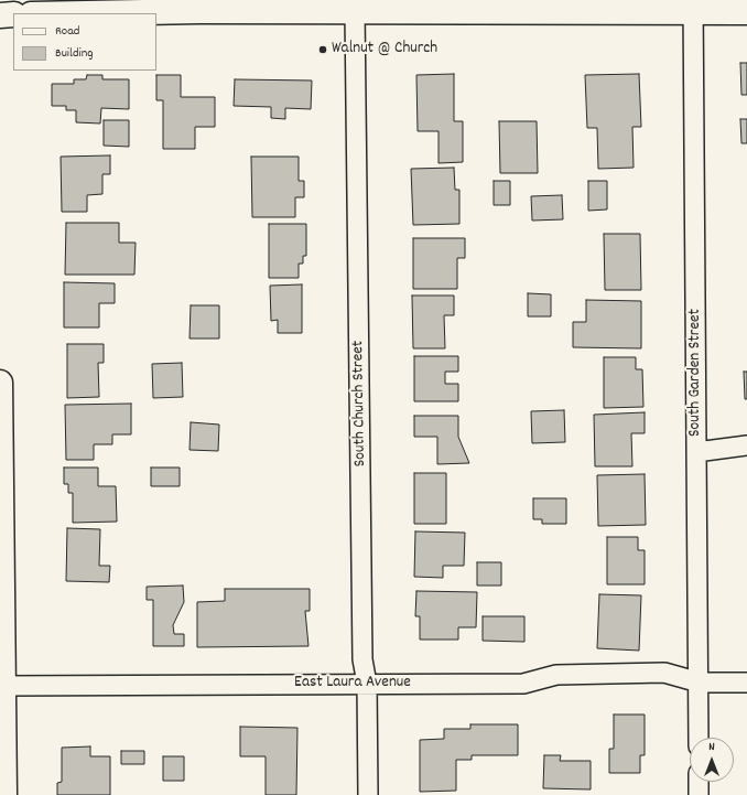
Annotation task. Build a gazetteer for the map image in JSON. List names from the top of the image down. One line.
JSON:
{"streets":{"street":["South Garden Street","South Church Street","East Laura Avenue"]},"crossings":[["South Garden Street","East Laura Avenue"],["South Church Street","East Laura Avenue"]],"places":["Walnut @ Church"],"legend":["Road","Building"],"north":"top"}
